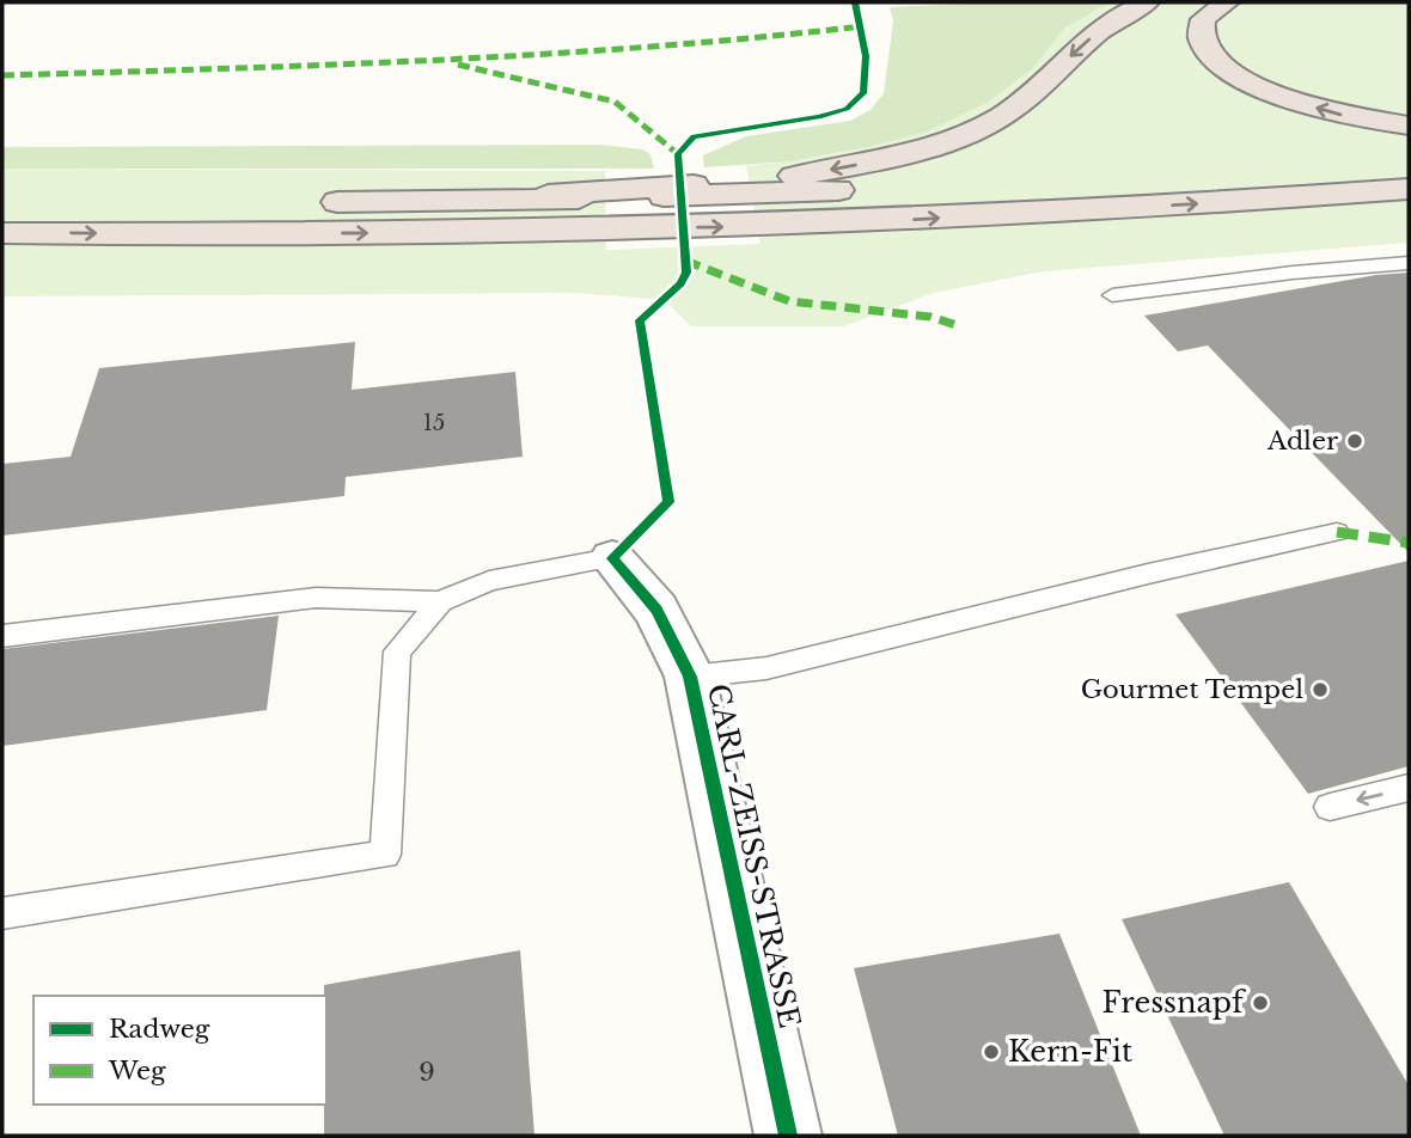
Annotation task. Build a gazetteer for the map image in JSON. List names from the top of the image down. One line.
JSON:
{"streets":{"street":["CARL-ZEISS-STRASSE"]},"places":["Adler","Gourmet Tempel","Fressnapf","Kern-Fit"],"house_numbers":["15","9"],"legend":["Radweg","Weg"]}
